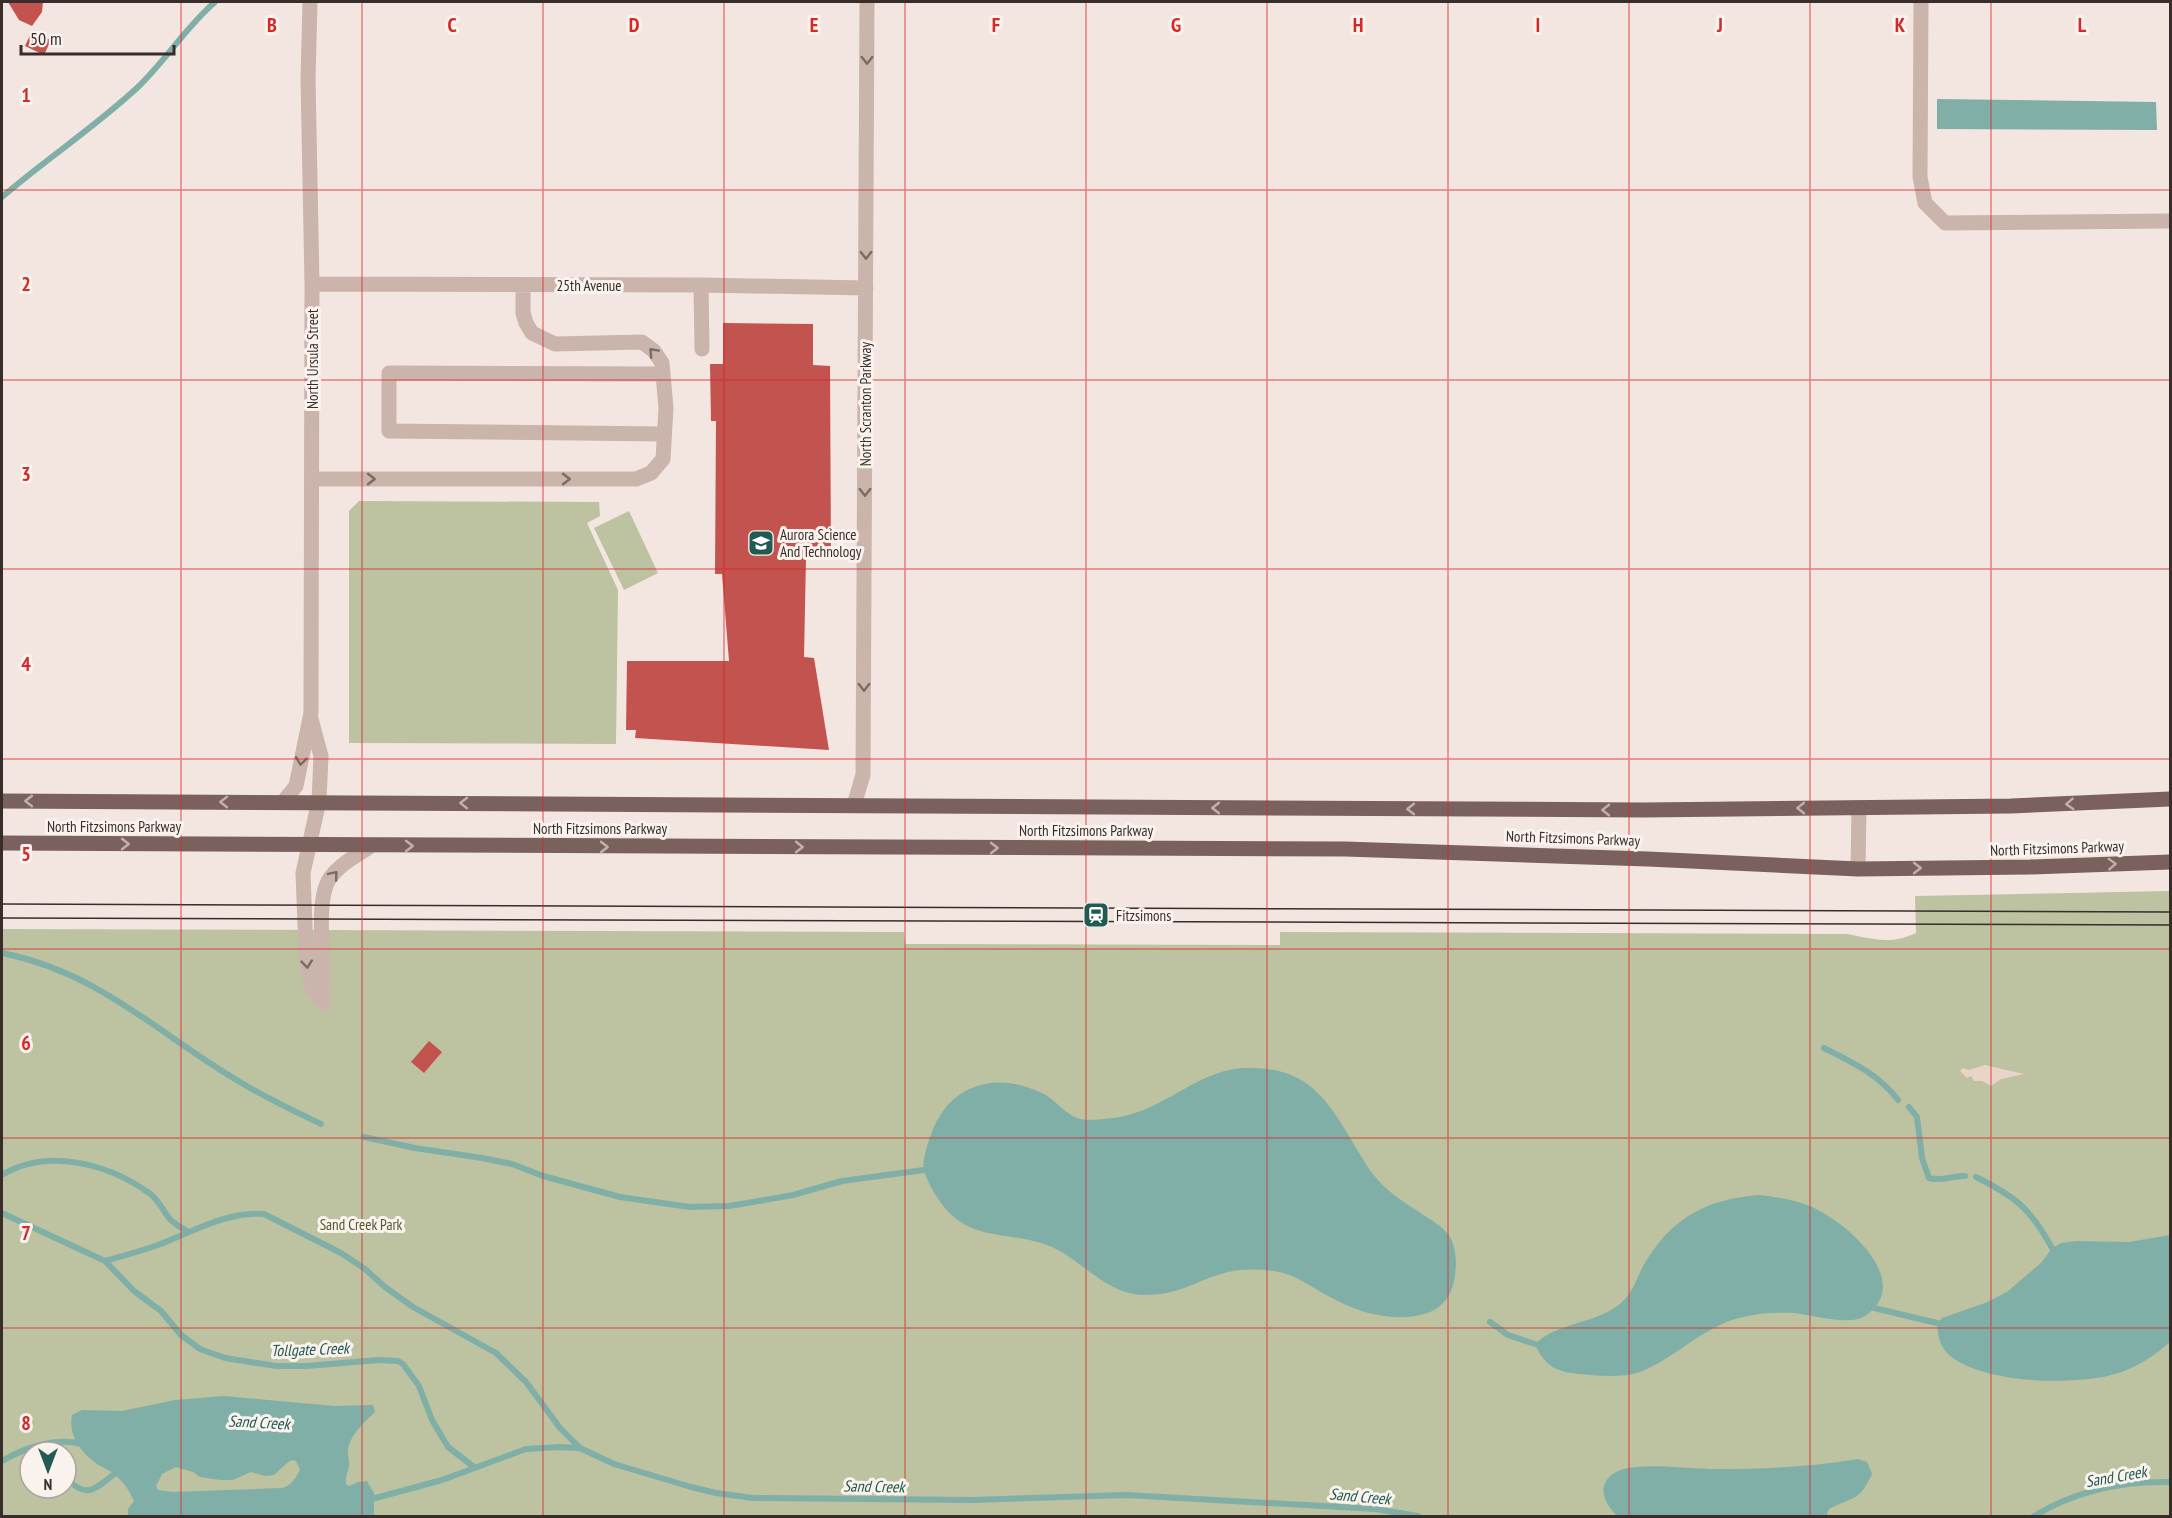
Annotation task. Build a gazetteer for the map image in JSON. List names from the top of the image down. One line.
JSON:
{"streets":{"main road":["North Fitzsimons Parkway"],"street":["25th Avenue","North Ursula Street","North Scranton Parkway"]},"crossings":[["25th Avenue","North Ursula Street"],["25th Avenue","North Scranton Parkway"],["North Ursula Street","North Fitzsimons Parkway"],["North Scranton Parkway","North Fitzsimons Parkway"]],"one_way":["North Scranton Parkway"],"water":["Tollgate Creek","Sand Creek"],"parks":["Sand Creek Park"],"places":{"school or university":["Aurora Science And Technology"],"station":["Fitzsimons"]},"scale_bar":"50 m","north":"bottom","grid":{"columns":["B","C","D","E","F","G","H","I","J","K","L"],"rows":["1","2","3","4","5","6","7","8"]}}
